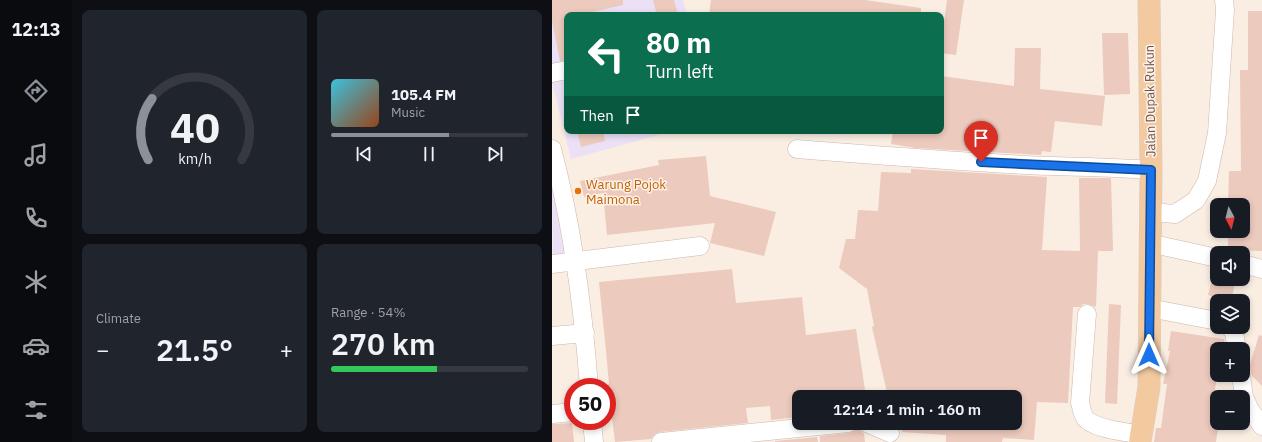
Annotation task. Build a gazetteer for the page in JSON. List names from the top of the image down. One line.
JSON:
{"streets":{"main road":["Jalan Dupak Rukun"]},"places":["Warung Pojok Maimona"],"north":"bottom","page":{"tabs":"12:13","turn":["80 m","Turn left"],"song":["105.4 FM","Music"],"then":"Then","map_buttons":["+","−"],"tile":["Climate",["Range · 54%","270 km"]],"heat":["−","21.5°","+"],"limit":"50","trip":"12:14 · 1 min · 160 m","gauge":["40","km/h"]}}
